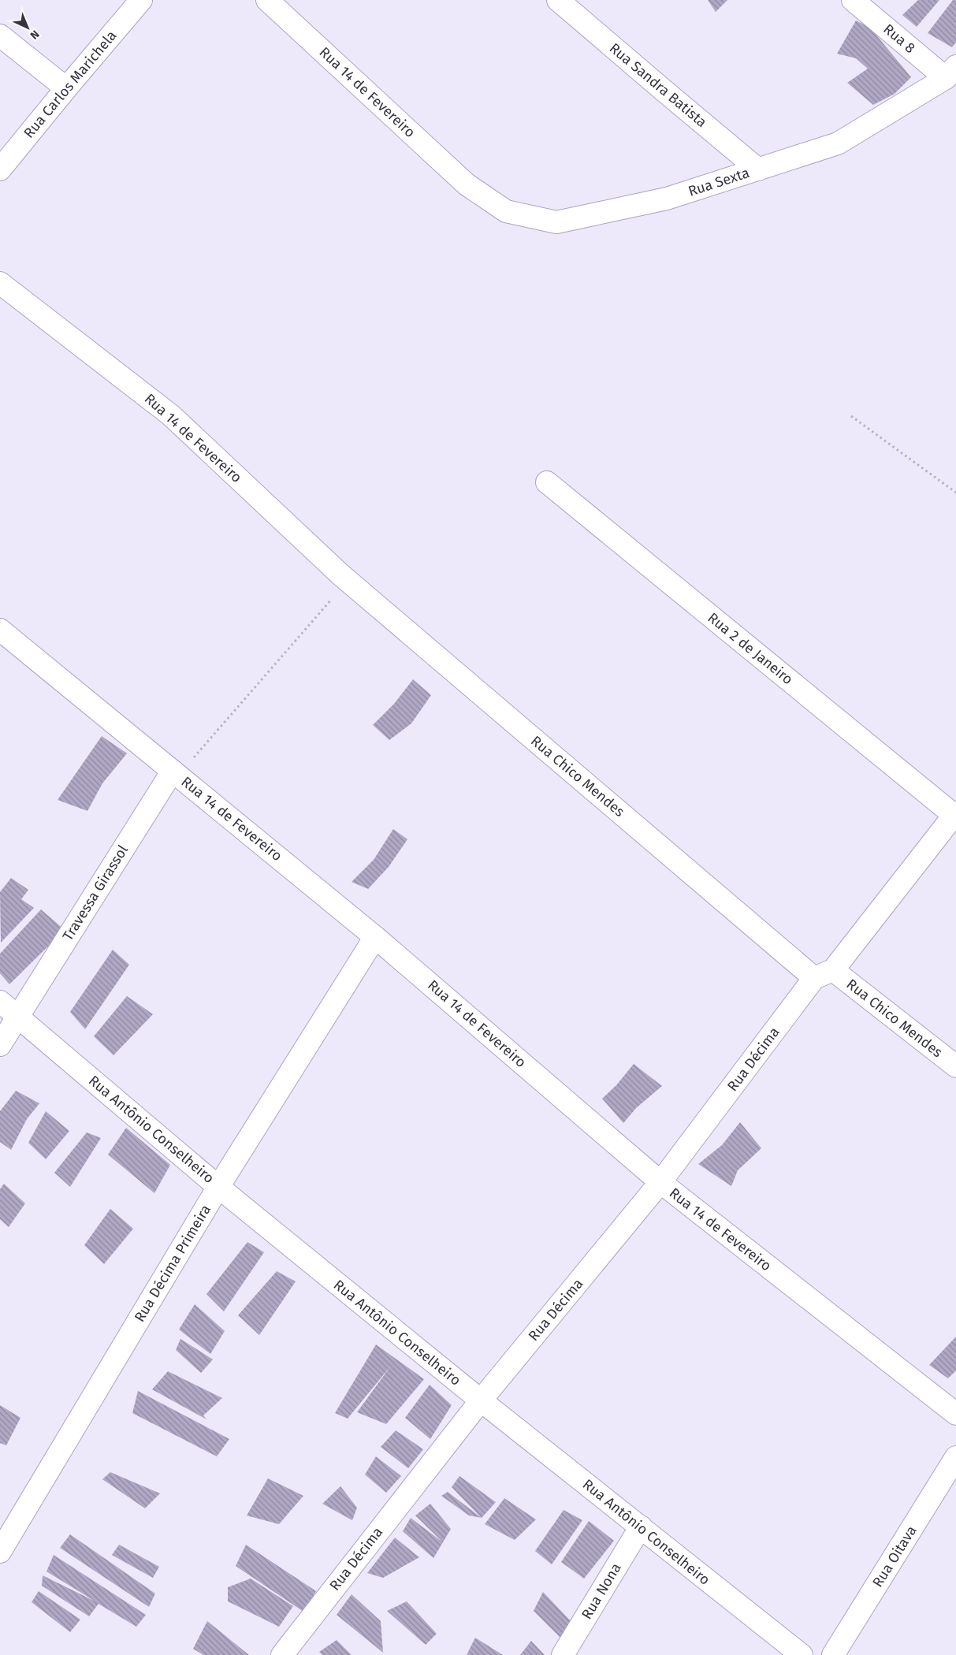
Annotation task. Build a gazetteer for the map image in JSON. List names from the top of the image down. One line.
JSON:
{"streets":{"street":["Rua 8","Rua Carlos Marichela","Rua Sandra Batista","Rua 14 de Fevereiro","Rua Sexta","Rua 2 de Janeiro","Rua Chico Mendes","Travessa Girassol","Rua Décima","Rua Antônio Conselheiro","Rua Décima Primeira","Rua Oitava","Rua Nona"]},"crossings":[["Rua 8","Rua Sexta"],["Rua Sandra Batista","Rua Sexta"],["Rua 14 de Fevereiro","Rua Sexta"],["Rua 14 de Fevereiro","Rua Chico Mendes"],["Rua 14 de Fevereiro","Travessa Girassol"],["Rua 14 de Fevereiro","Rua Décima"],["Rua 14 de Fevereiro","Rua Décima Primeira"],["Rua 2 de Janeiro","Rua Chico Mendes"],["Rua 2 de Janeiro","Rua Décima"],["Rua Chico Mendes","Rua Décima"],["Travessa Girassol","Rua Antônio Conselheiro"],["Rua Décima","Rua Antônio Conselheiro"],["Rua Antônio Conselheiro","Rua Décima Primeira"],["Rua Antônio Conselheiro","Rua Nona"]],"north":"bottom right"}
